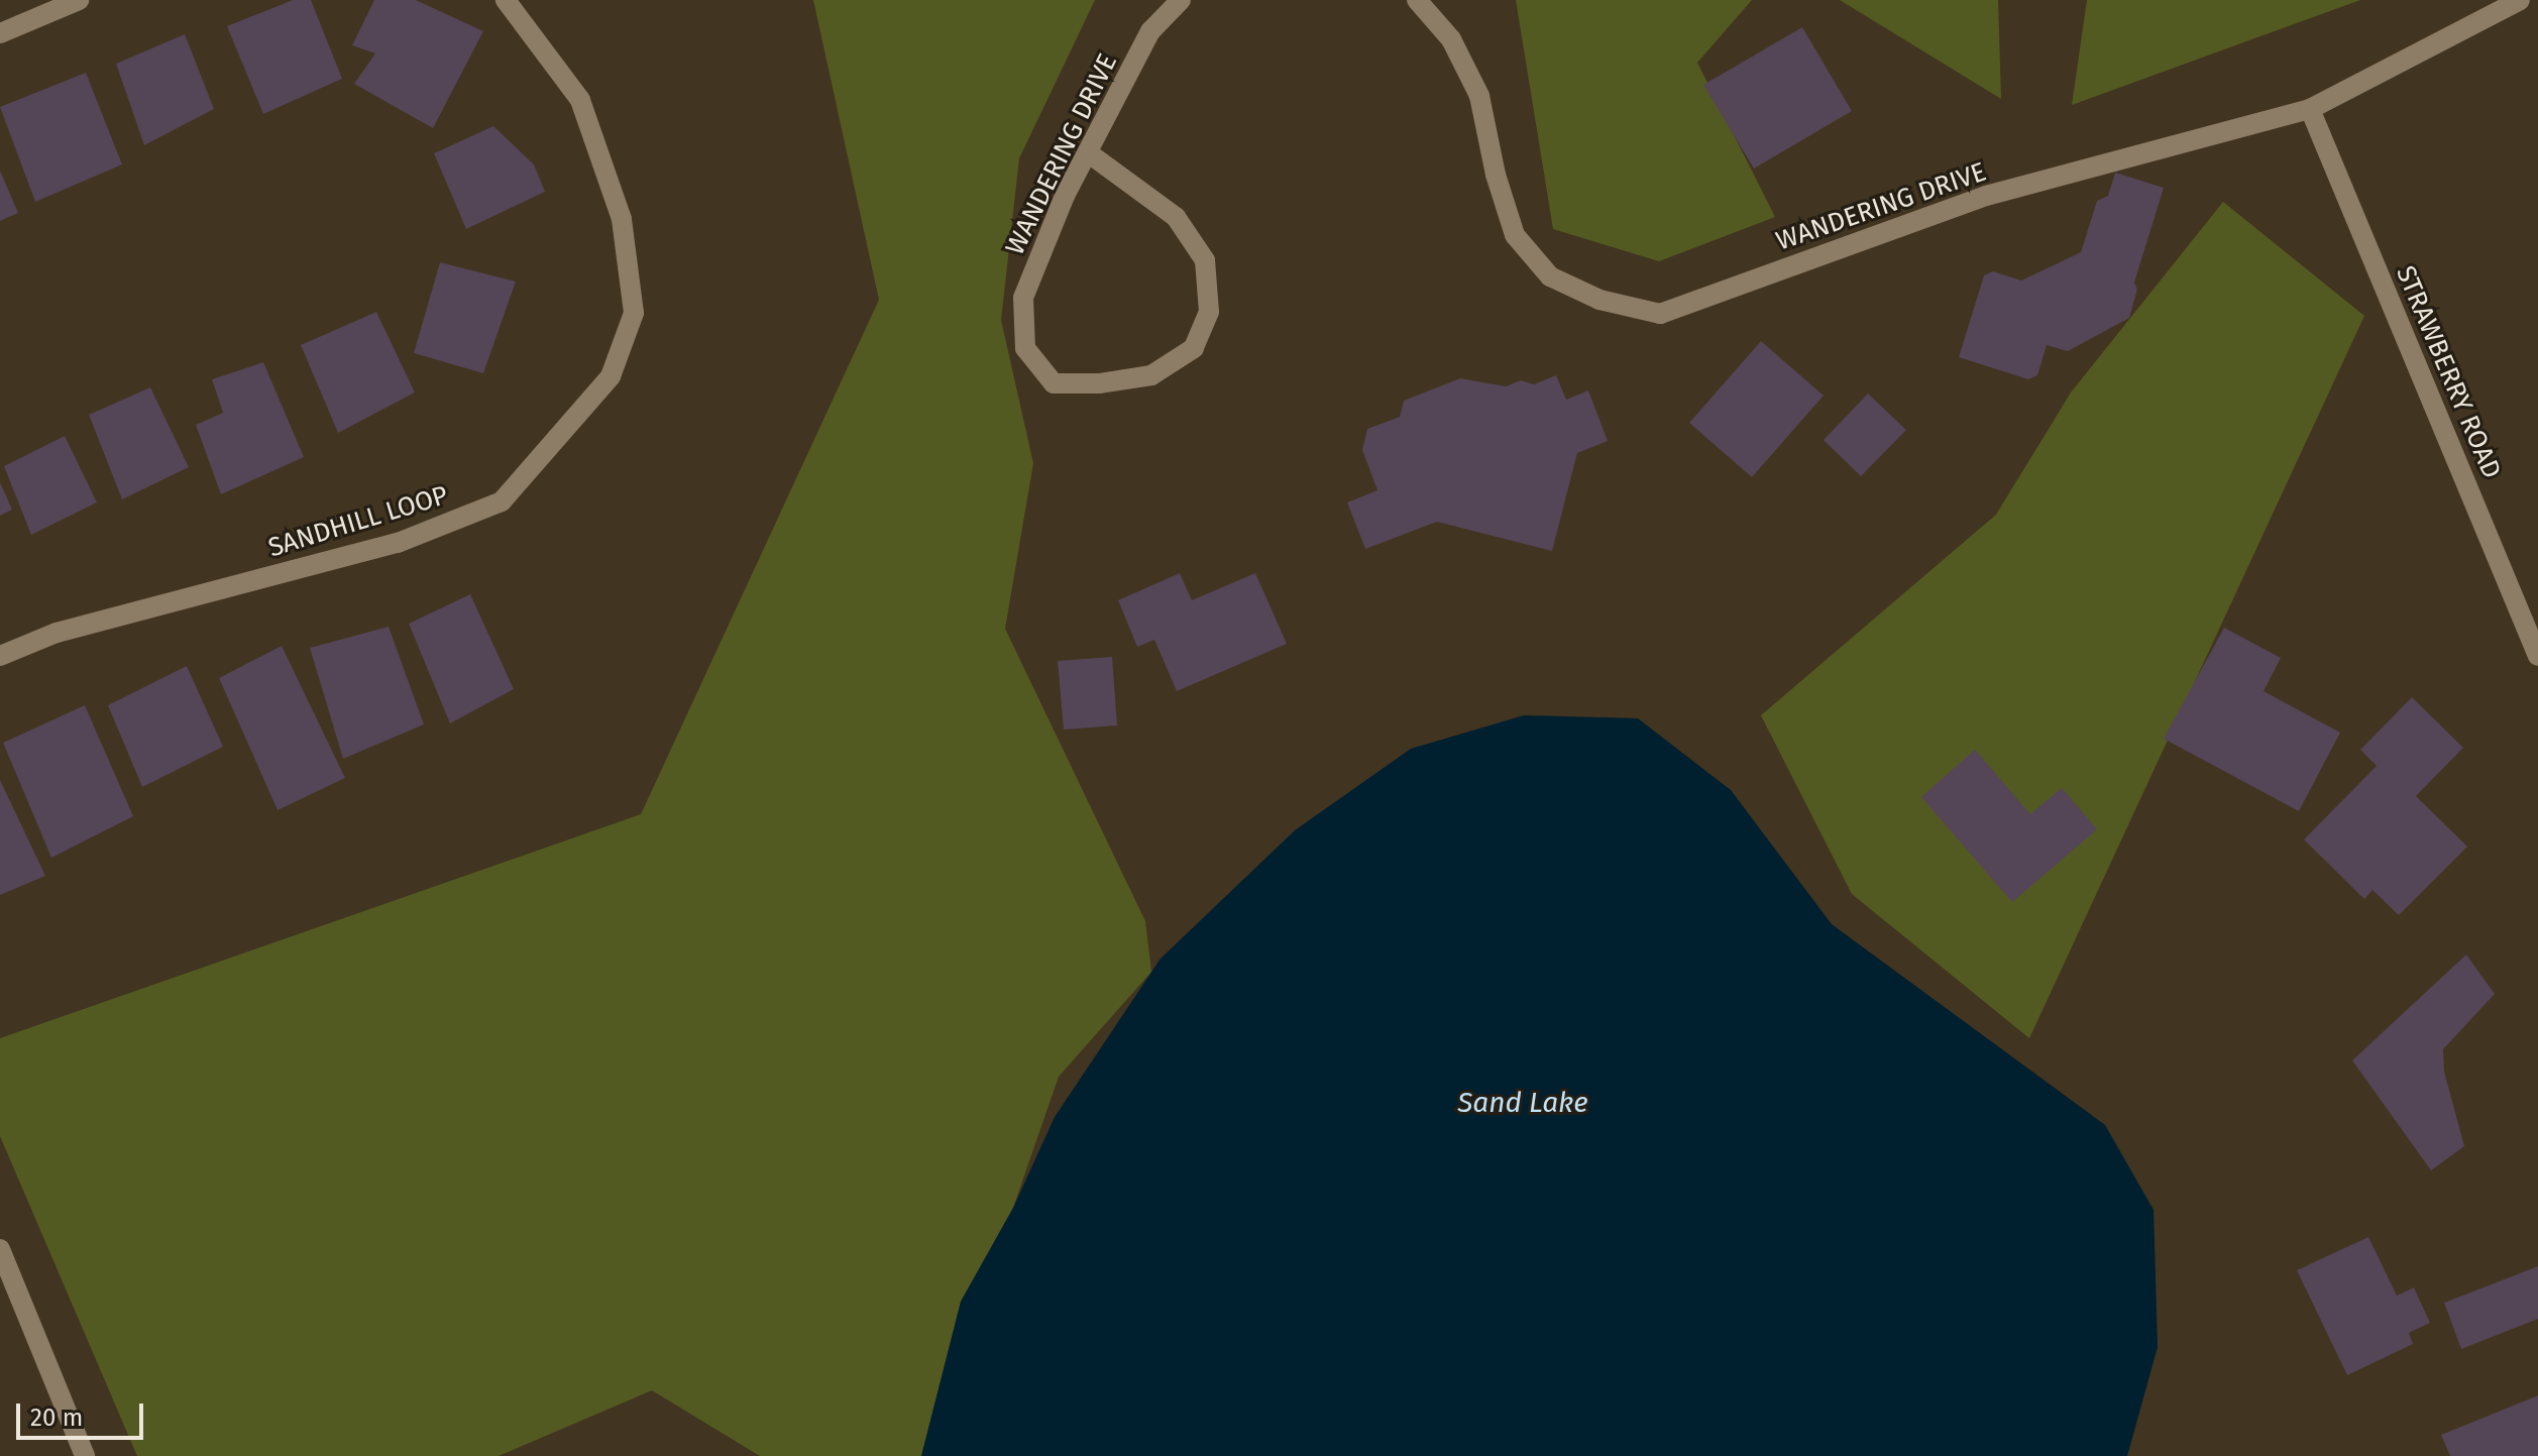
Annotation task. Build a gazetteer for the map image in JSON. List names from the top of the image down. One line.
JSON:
{"streets":{"street":["WANDERING DRIVE","STRAWBERRY ROAD","SANDHILL LOOP"]},"crossings":[["WANDERING DRIVE","STRAWBERRY ROAD"]],"water":["Sand Lake"],"scale_bar":"20 m"}
